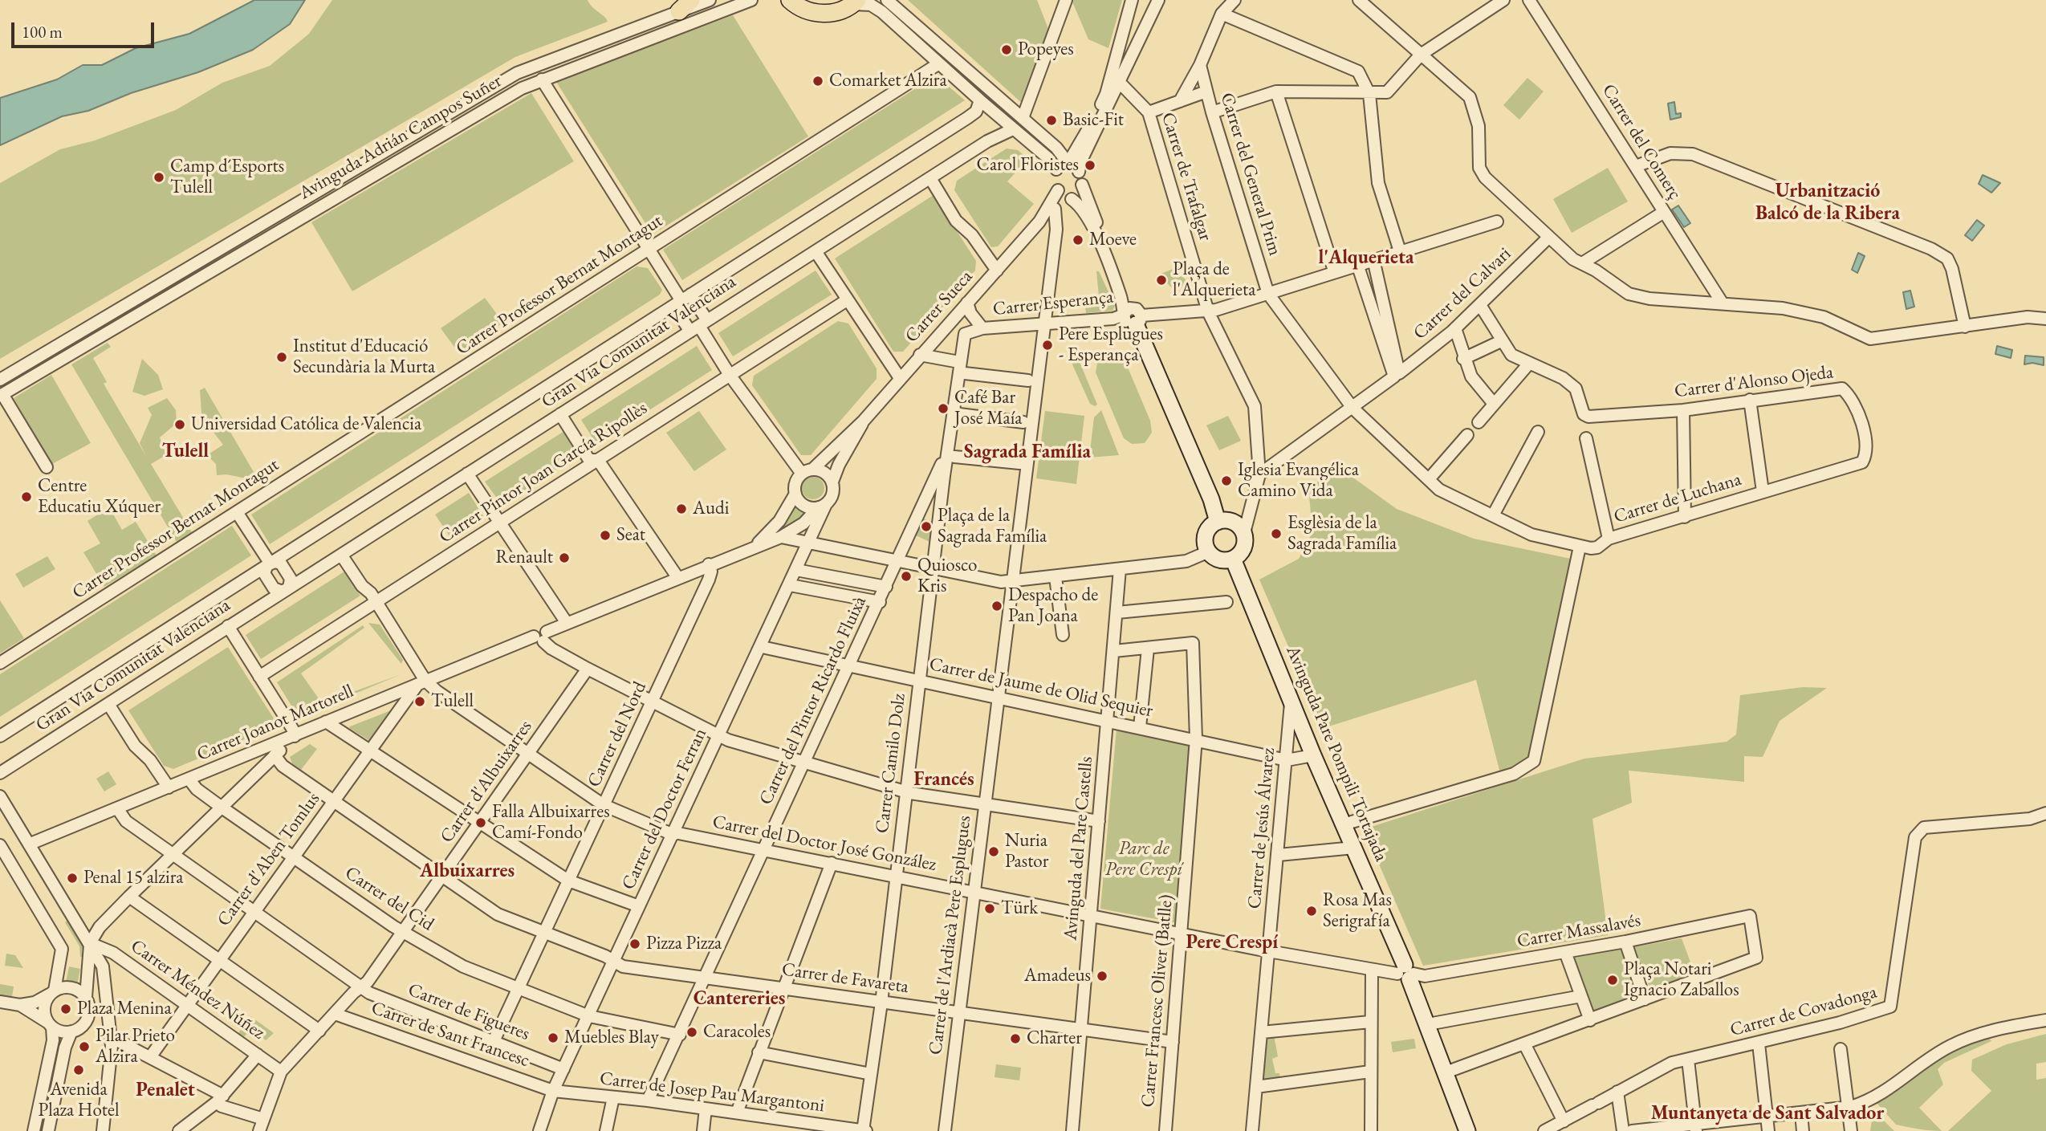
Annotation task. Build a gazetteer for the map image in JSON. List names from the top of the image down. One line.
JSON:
{"streets":{"street":["Avinguda Adrián Campos Suñer","Carrer del Comerç","Carrer del General Prim","Carrer de Trafalgar","Carrer Professor Bernat Montagut","Carrer del Calvari","Carrer Esperança","Carrer Sueca","Gran Via Comunitat Valenciana","Carrer d'Alonso Ojeda","Carrer Pintor Joan García Ripollès","Carrer de Luchana","Carrer de Jaume de Olid Sequier","Carrer del Pintor Ricardo Fluixà","Carrer Joanot Martorell","Carrer del Nord","Avinguda Pare Pompili Tortajada","Carrer Camilo Dolz","Carrer d'Albuixarres","Carrer del Doctor Ferran","Carrer de Jesús Álvarez","Carrer del Doctor José González","Avinguda del Pare Castells","Carrer d'Aben Tomlus","Carrer del Cid","Carrer Massalavés","Carrer de l'Ardiacà Pere Esplugues","Carrer de Favareta","Carrer Méndez Núñez","Carrer Francesc Oliver (Batlle)","Carrer de Covadonga","Carrer de Figueres","Carrer de Sant Francesc","Carrer de Josep Pau Margantoni"]},"crossings":[["Carrer del General Prim","Carrer Esperança"],["Carrer del General Prim","Carrer de Luchana"],["Carrer de Trafalgar","Carrer del Calvari"],["Carrer de Trafalgar","Carrer Esperança"],["Carrer de Trafalgar","Avinguda Pare Pompili Tortajada"],["Carrer del Calvari","Carrer de Luchana"],["Carrer Esperança","Carrer Sueca"],["Carrer Esperança","Carrer de Luchana"],["Carrer Esperança","Carrer de l'Ardiacà Pere Esplugues"],["Carrer Sueca","Carrer Joanot Martorell"],["Carrer Sueca","Carrer del Doctor Ferran"],["Carrer Sueca","Carrer de l'Ardiacà Pere Esplugues"],["Gran Via Comunitat Valenciana","Carrer del Doctor José González"],["Carrer d'Alonso Ojeda","Carrer de Luchana"],["Carrer Pintor Joan García Ripollès","Carrer del Doctor José González"],["Carrer de Jaume de Olid Sequier","Carrer del Pintor Ricardo Fluixà"],["Carrer de Jaume de Olid Sequier","Avinguda Pare Pompili Tortajada"],["Carrer de Jaume de Olid Sequier","Carrer Camilo Dolz"],["Carrer de Jaume de Olid Sequier","Carrer del Doctor Ferran"],["Carrer de Jaume de Olid Sequier","Carrer de Jesús Álvarez"],["Carrer de Jaume de Olid Sequier","Avinguda del Pare Castells"],["Carrer de Jaume de Olid Sequier","Carrer de l'Ardiacà Pere Esplugues"],["Carrer de Jaume de Olid Sequier","Carrer Francesc Oliver (Batlle)"],["Carrer del Pintor Ricardo Fluixà","Carrer del Doctor José González"],["Carrer del Pintor Ricardo Fluixà","Carrer del Cid"],["Carrer del Pintor Ricardo Fluixà","Carrer de Favareta"],["Carrer del Pintor Ricardo Fluixà","Carrer de Josep Pau Margantoni"],["Carrer Joanot Martorell","Carrer del Nord"],["Carrer Joanot Martorell","Carrer del Doctor Ferran"],["Carrer Joanot Martorell","Carrer del Doctor José González"],["Carrer Joanot Martorell","Carrer d'Aben Tomlus"],["Carrer Joanot Martorell","Carrer del Cid"],["Carrer Joanot Martorell","Carrer de Figueres"],["Carrer del Nord","Carrer del Doctor José González"],["Carrer del Nord","Carrer del Cid"],["Carrer del Nord","Carrer de Favareta"],["Carrer del Nord","Carrer de Figueres"],["Avinguda Pare Pompili Tortajada","Carrer de Jesús Álvarez"],["Avinguda Pare Pompili Tortajada","Carrer del Doctor José González"],["Avinguda Pare Pompili Tortajada","Carrer Massalavés"],["Carrer Camilo Dolz","Carrer del Doctor José González"],["Carrer Camilo Dolz","Carrer de Favareta"],["Carrer Camilo Dolz","Carrer de Josep Pau Margantoni"],["Carrer d'Albuixarres","Carrer del Doctor José González"],["Carrer d'Albuixarres","Carrer del Cid"],["Carrer d'Albuixarres","Carrer de Favareta"],["Carrer d'Albuixarres","Carrer Méndez Núñez"],["Carrer d'Albuixarres","Carrer de Figueres"],["Carrer d'Albuixarres","Carrer de Sant Francesc"],["Carrer del Doctor Ferran","Carrer del Doctor José González"],["Carrer del Doctor Ferran","Carrer del Cid"],["Carrer del Doctor Ferran","Carrer de Favareta"],["Carrer del Doctor Ferran","Carrer de Figueres"],["Carrer del Doctor Ferran","Carrer de Sant Francesc"],["Carrer del Doctor Ferran","Carrer de Josep Pau Margantoni"],["Carrer de Jesús Álvarez","Carrer del Doctor José González"],["Carrer del Doctor José González","Avinguda del Pare Castells"],["Carrer del Doctor José González","Carrer d'Aben Tomlus"],["Carrer del Doctor José González","Carrer Massalavés"],["Carrer del Doctor José González","Carrer de l'Ardiacà Pere Esplugues"],["Carrer del Doctor José González","Carrer Francesc Oliver (Batlle)"],["Avinguda del Pare Castells","Carrer de Favareta"],["Carrer d'Aben Tomlus","Carrer del Cid"],["Carrer d'Aben Tomlus","Carrer de Favareta"],["Carrer d'Aben Tomlus","Carrer Méndez Núñez"],["Carrer d'Aben Tomlus","Carrer de Figueres"],["Carrer de l'Ardiacà Pere Esplugues","Carrer de Favareta"],["Carrer de Favareta","Carrer Francesc Oliver (Batlle)"],["Carrer de Sant Francesc","Carrer de Josep Pau Margantoni"]],"districts":["Urbanització Balcó de la Ribera","l'Alquerieta","Tulell","Sagrada Família","Francés","Albuixarres","Pere Crespí","Cantereries","Penalet","Muntanyeta de Sant Salvador"],"parks":["Parc de Pere Crespí"],"places":["Popeyes","Comarket Alzira","Basic-Fit","Carol Floristes","Camp d´Esports Tulell","Moeve","Plaça de l'Alquerieta","Pere Esplugues - Esperança","Institut d'Educació Secundària la Murta","Café Bar José Maía","Universidad Católica de Valencia","Iglesia Evangélica Camino Vida","Centre Educatiu Xúquer","Audi","Plaça de la Sagrada Família","Esglèsia de la Sagrada Família","Seat","Renault","Quiosco Kris","Despacho de Pan Joana","Tulell","Falla Albuixarres Camí-Fondo","Nuria Pastor","Penal 15 alzira","Türk","Rosa Mas Serigrafía","Pizza Pizza","Amadeus","Plaça Notari Ignacio Zaballos","Plaza Menina","Caracoles","Muebles Blay","Charter","Pilar Prieto Alzira","Avenida Plaza Hotel"],"scale_bar":"100 m"}
